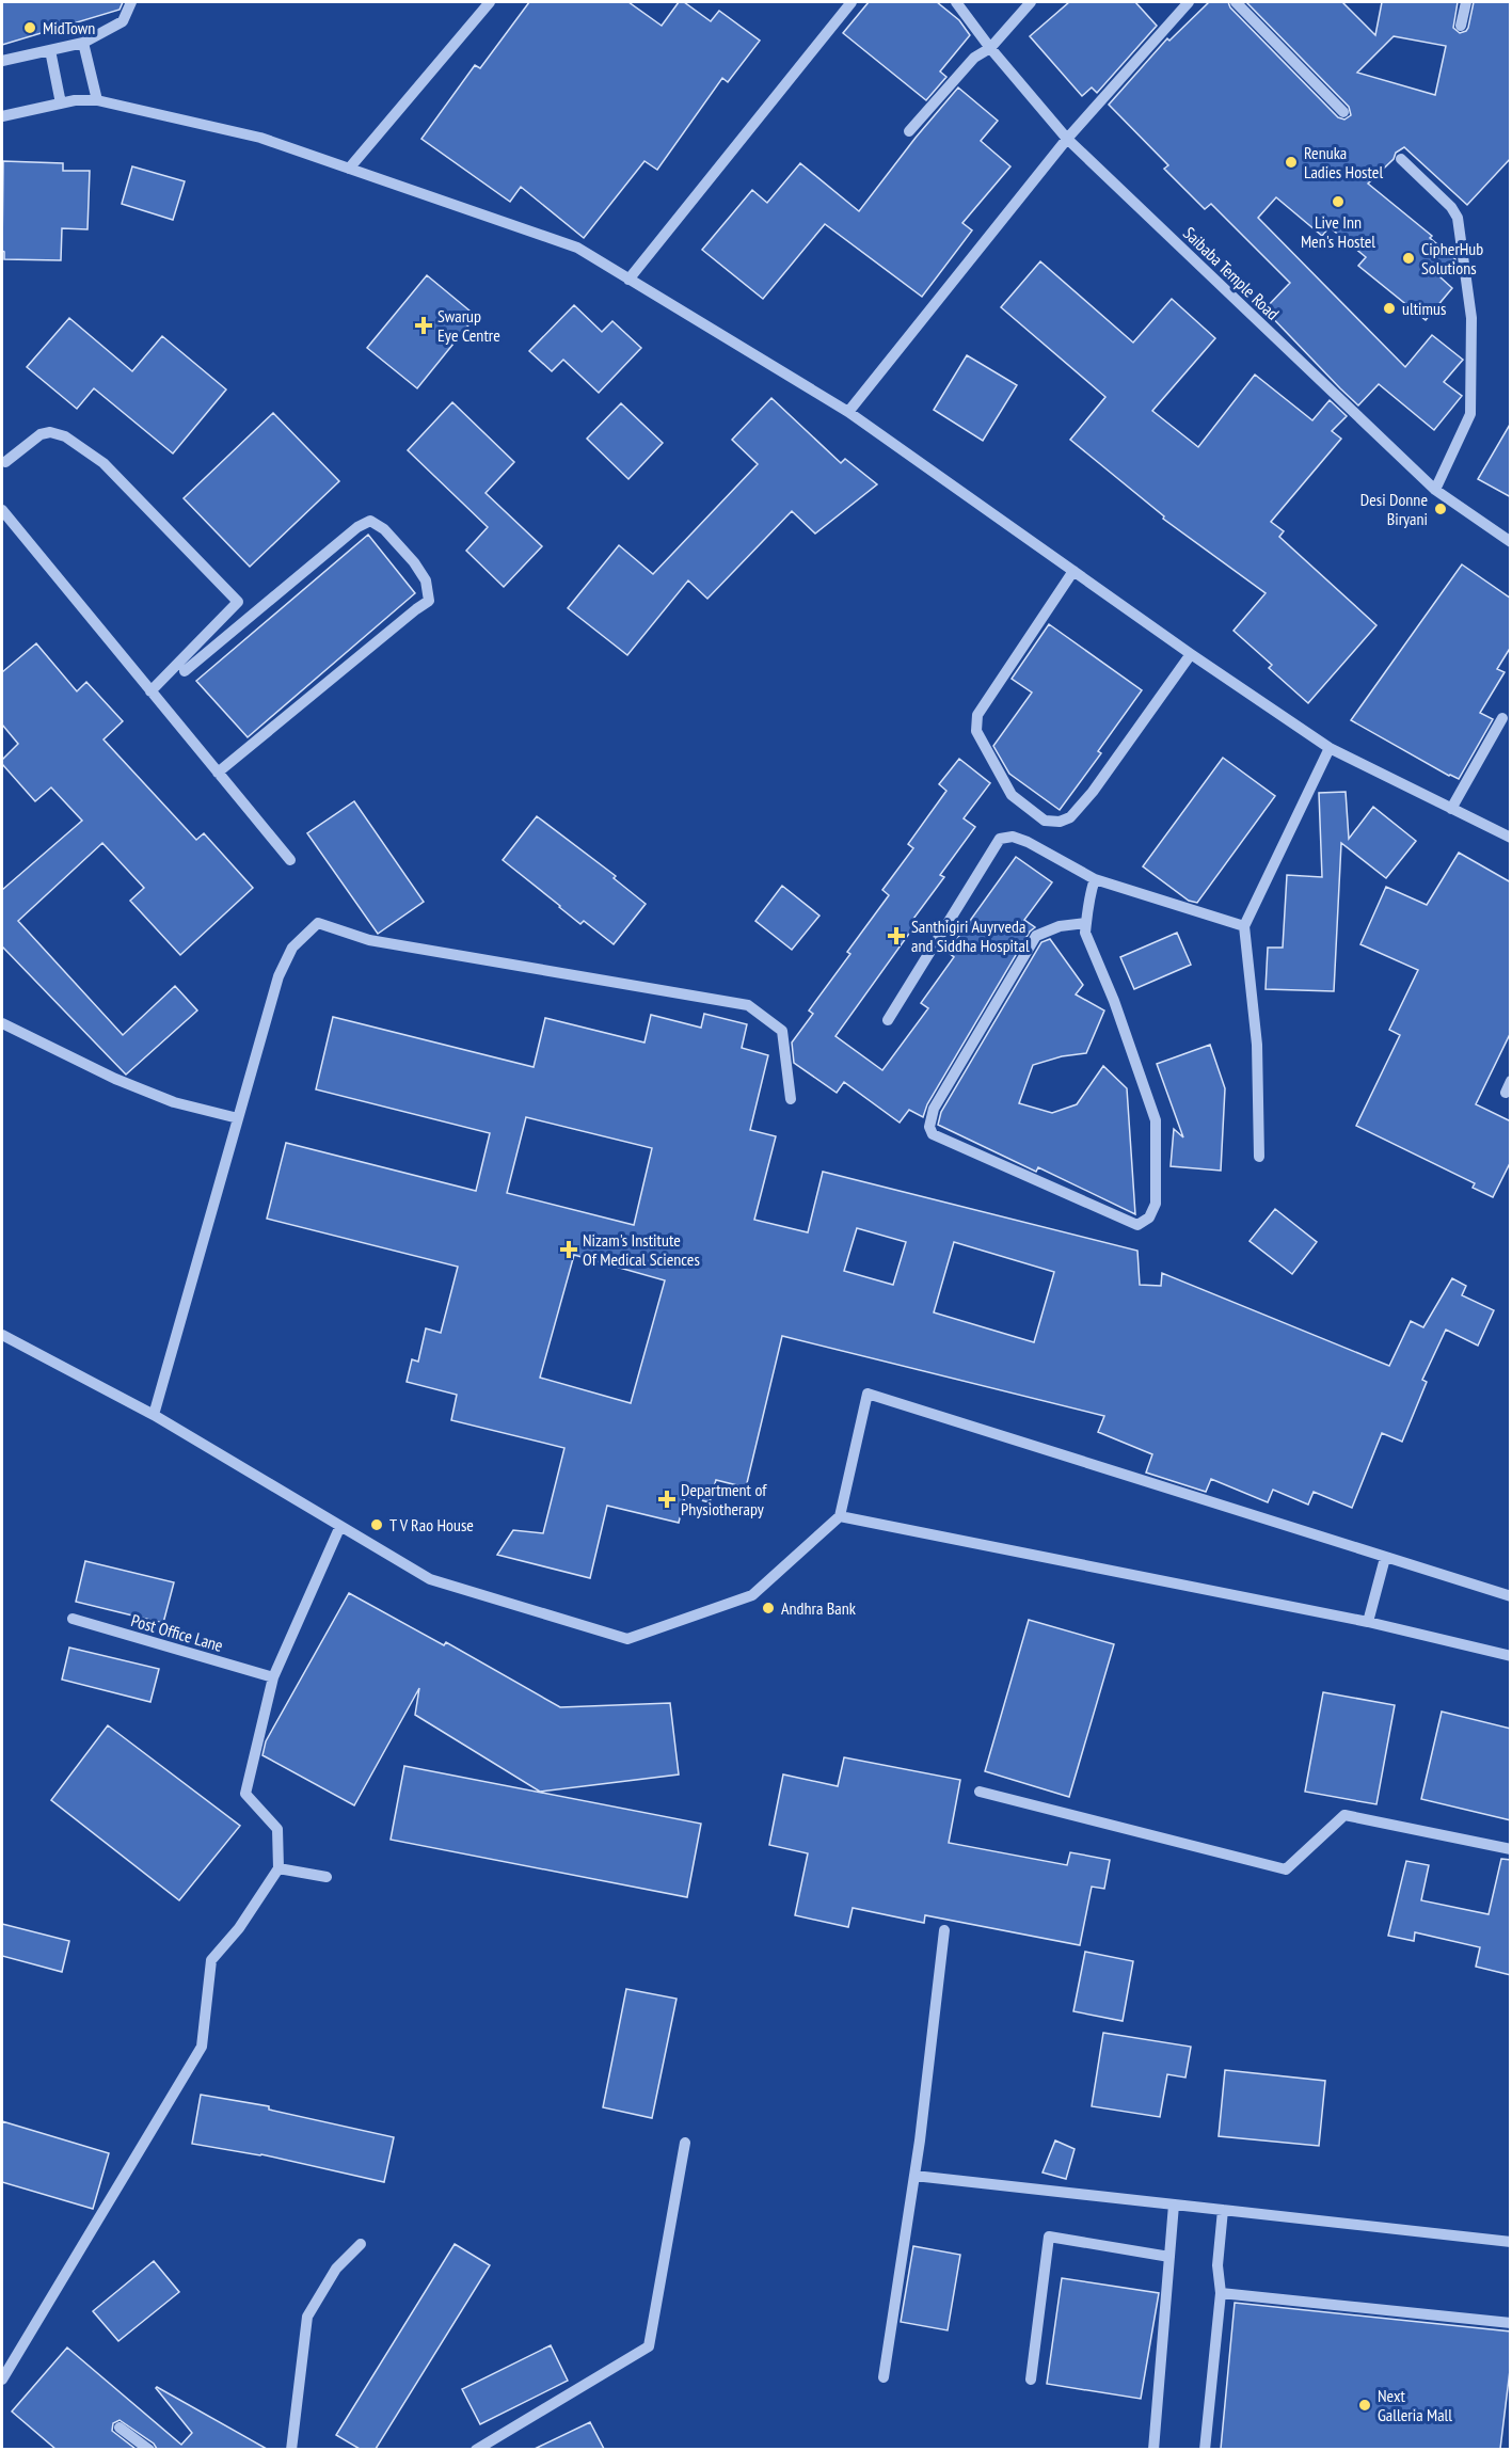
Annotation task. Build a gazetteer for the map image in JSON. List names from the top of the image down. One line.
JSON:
{"streets":{"street":["Saibaba Temple Road","Post Office Lane"]},"places":{"other":["MidTown","Renuka Ladies Hostel","Live Inn Men's Hostel","CipherHub Solutions","ultimus","Desi Donne Biryani","T V Rao House","Andhra Bank","Next Galleria Mall"],"health":["Swarup Eye Centre","Santhigiri Auyrveda and Siddha Hospital","Nizam's Institute Of Medical Sciences","Department of Physiotherapy"]}}
